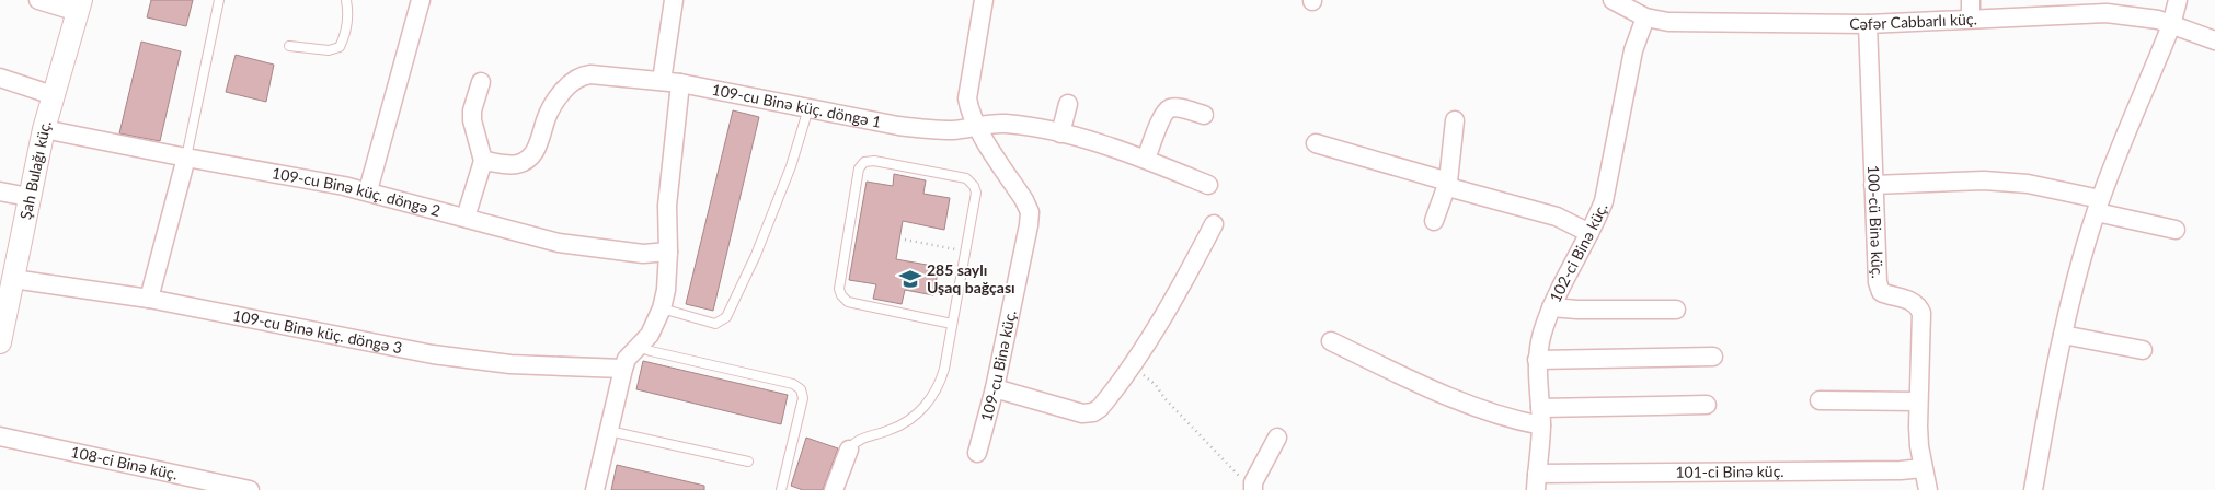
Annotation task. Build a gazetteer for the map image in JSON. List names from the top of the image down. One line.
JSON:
{"streets":{"street":["Cəfər Cabbarlı küç.","109-cu Binə küç. döngə 1","Şah Bulağı küç.","109-cu Binə küç. döngə 2","100-cü Binə küç.","102-ci Binə küç.","109-cu Binə küç. döngə 3","109-cu Binə küç.","108-ci Binə küç.","101-ci Binə küç."]},"crossings":[["Cəfər Cabbarlı küç.","100-cü Binə küç."],["Cəfər Cabbarlı küç.","102-ci Binə küç."],["109-cu Binə küç. döngə 1","109-cu Binə küç."],["Şah Bulağı küç.","109-cu Binə küç. döngə 2"],["Şah Bulağı küç.","109-cu Binə küç. döngə 3"],["100-cü Binə küç.","101-ci Binə küç."],["102-ci Binə küç.","101-ci Binə küç."]],"places":{"school or university":["285 saylı Uşaq bağçası"]}}
